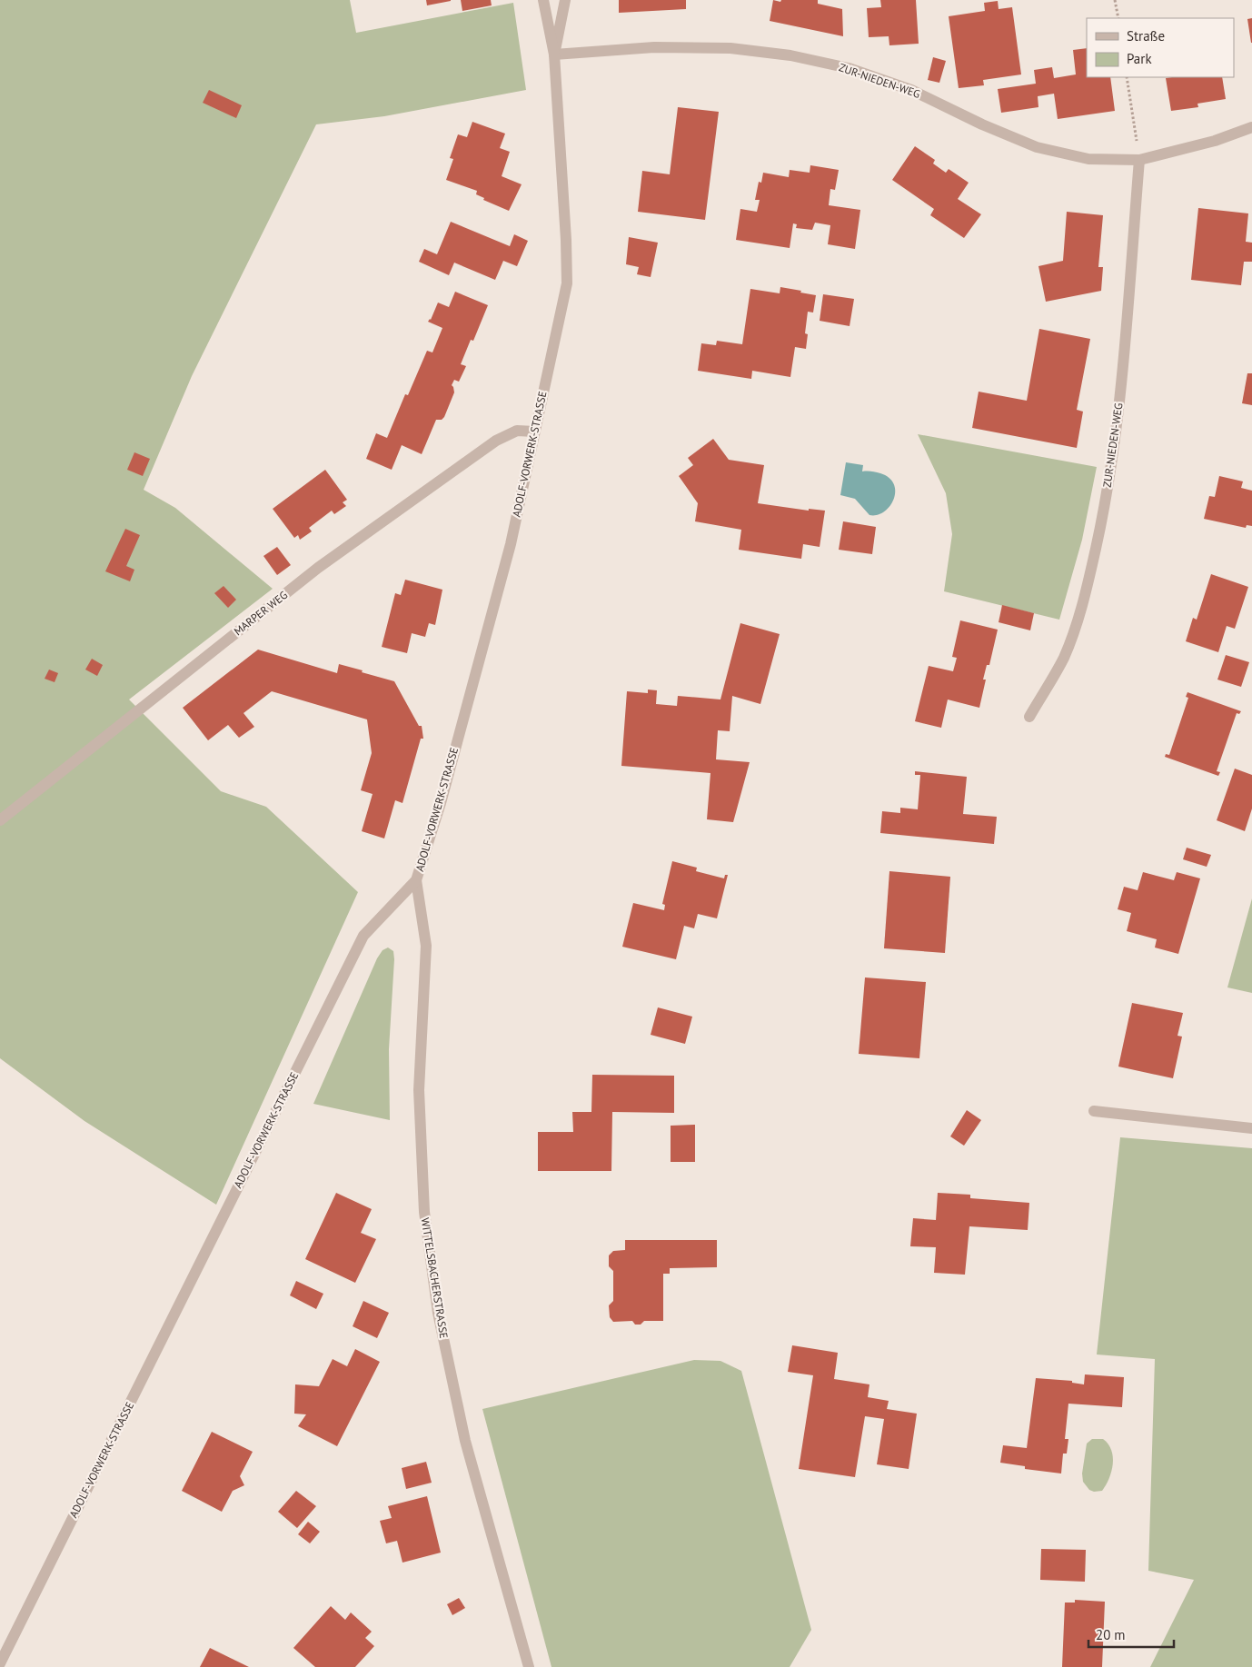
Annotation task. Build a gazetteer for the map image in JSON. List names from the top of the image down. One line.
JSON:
{"streets":{"street":["ZUR-NIEDEN-WEG","ADOLF-VORWERK-STRASSE","MARPER WEG","WITTELSBACHERSTRASSE"]},"crossings":[["ZUR-NIEDEN-WEG","ADOLF-VORWERK-STRASSE"],["ADOLF-VORWERK-STRASSE","MARPER WEG"],["ADOLF-VORWERK-STRASSE","WITTELSBACHERSTRASSE"]],"legend":["Straße","Park"],"scale_bar":"20 m"}
